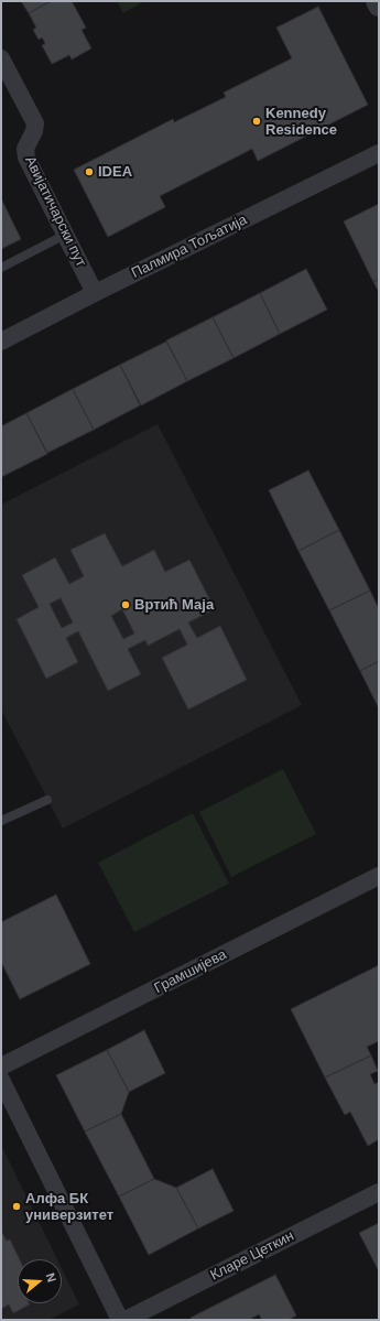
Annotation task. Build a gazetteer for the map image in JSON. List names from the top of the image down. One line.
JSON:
{"streets":{"street":["Авијатичарски пут","Палмира Тољатија","Грамшијева","Кларе Цеткин"]},"crossings":[["Авијатичарски пут","Палмира Тољатија"]],"places":["Kennedy Residence","IDEA","Вртић Маја","Алфа БК универзитет"],"north":"right"}
